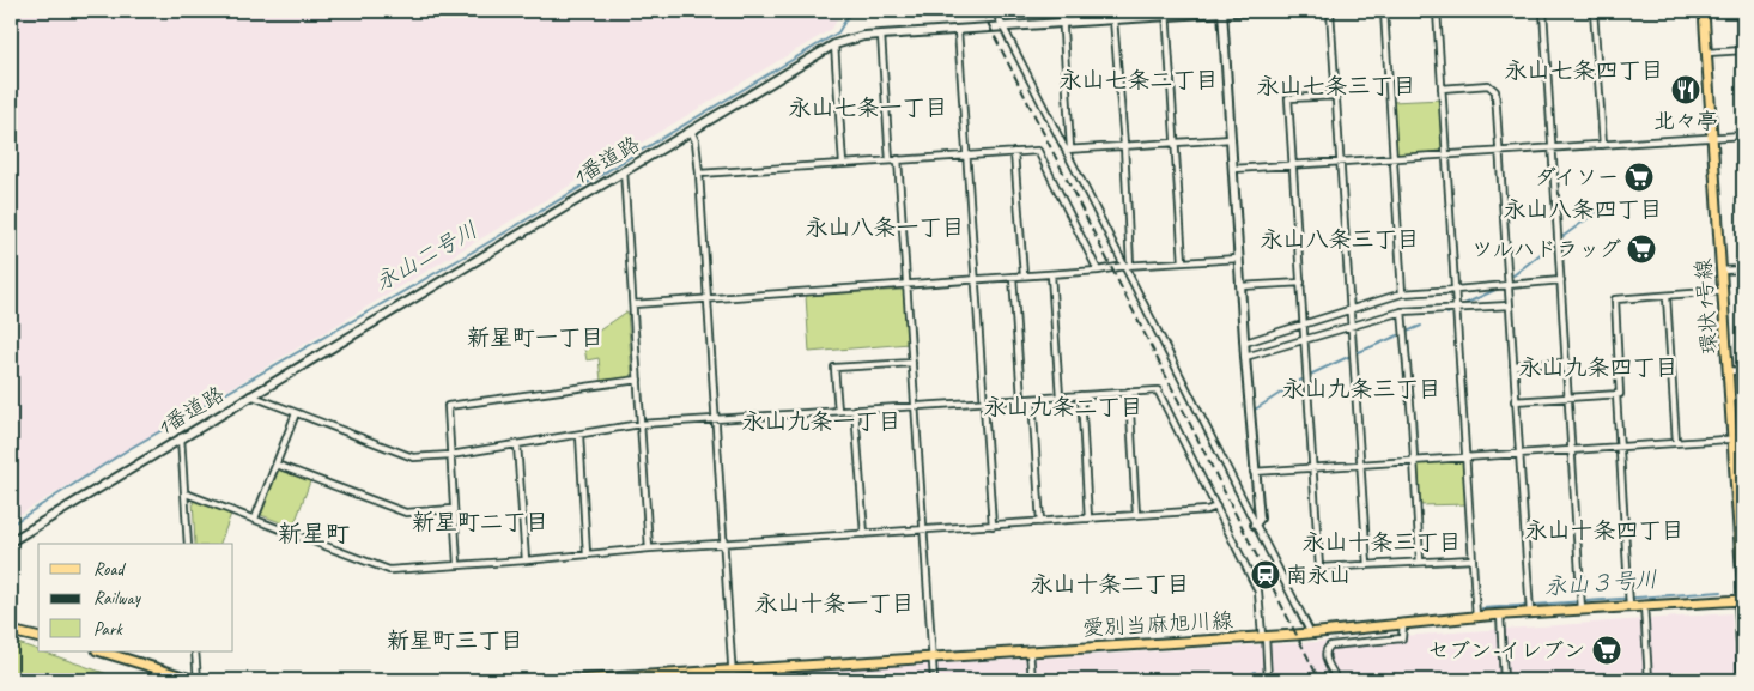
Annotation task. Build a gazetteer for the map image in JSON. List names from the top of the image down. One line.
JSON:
{"streets":{"main road":["環状1号線","愛別当麻旭川線"],"street":["1番道路"]},"crossings":[["環状1号線","愛別当麻旭川線"]],"districts":["永山七条四丁目","永山七条二丁目","永山七条三丁目","永山七条一丁目","永山八条四丁目","永山八条一丁目","永山八条三丁目","新星町一丁目","永山九条四丁目","永山九条三丁目","永山九条二丁目","永山九条一丁目","新星町二丁目","永山十条四丁目","新星町","永山十条三丁目","永山十条二丁目","永山十条一丁目","新星町三丁目"],"water":["永山二号川","永山３号川"],"places":{"restaurant":["北々亭"],"supermarket":["ダイソー","ツルハドラッグ","セブン-イレブン"],"station":["南永山"]},"legend":["Road","Railway","Park"]}
